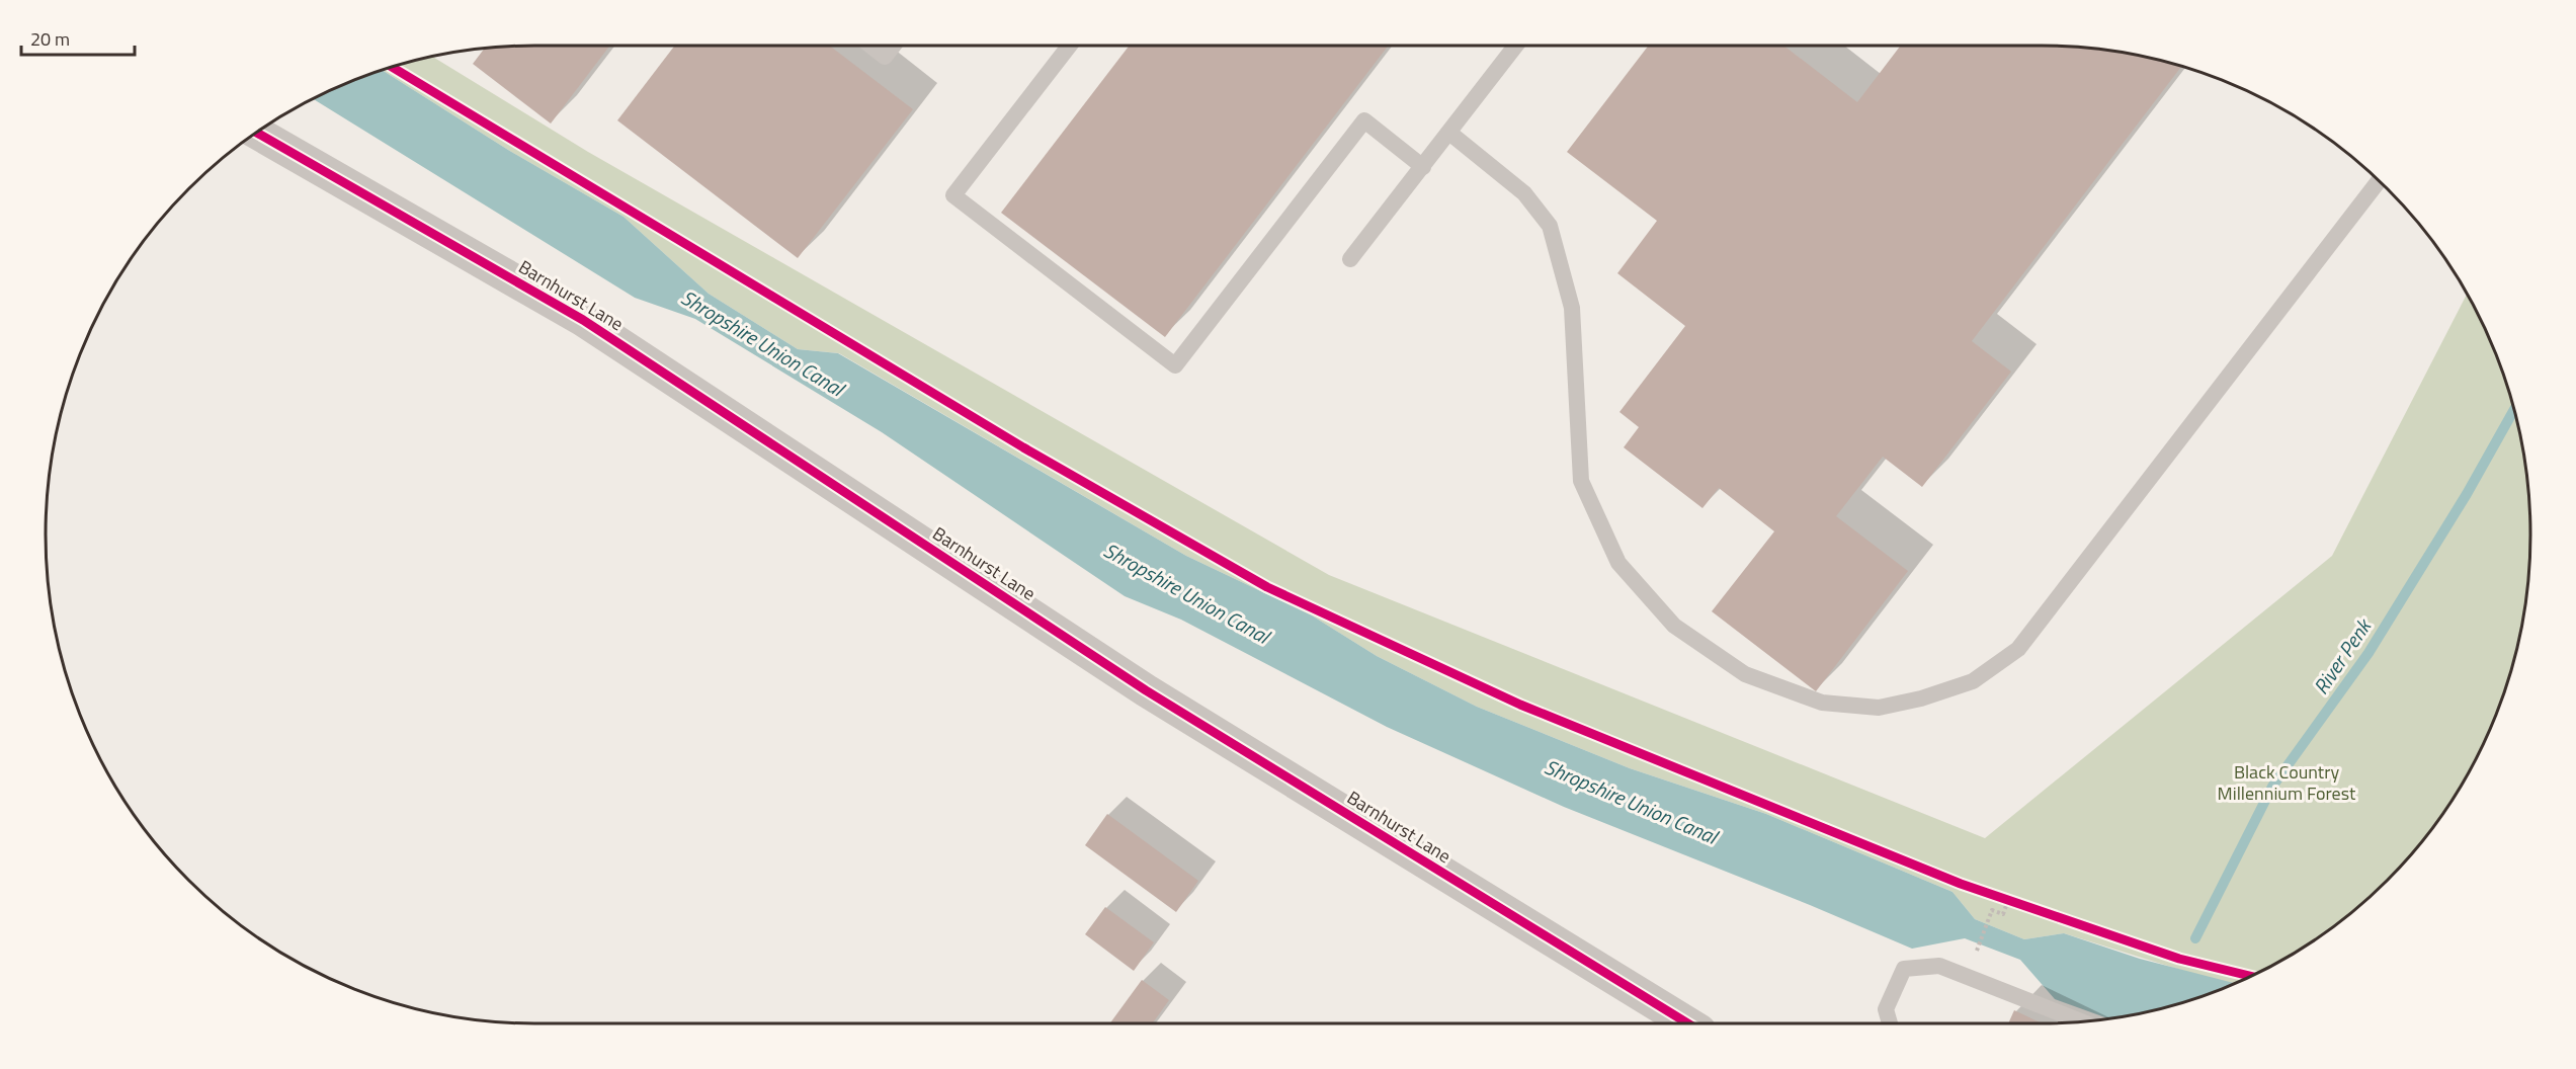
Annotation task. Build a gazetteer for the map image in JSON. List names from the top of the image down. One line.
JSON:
{"streets":{"street":["Barnhurst Lane"]},"water":["Shropshire Union Canal","River Penk"],"parks":["Black Country Millennium Forest"],"scale_bar":"20 m"}
